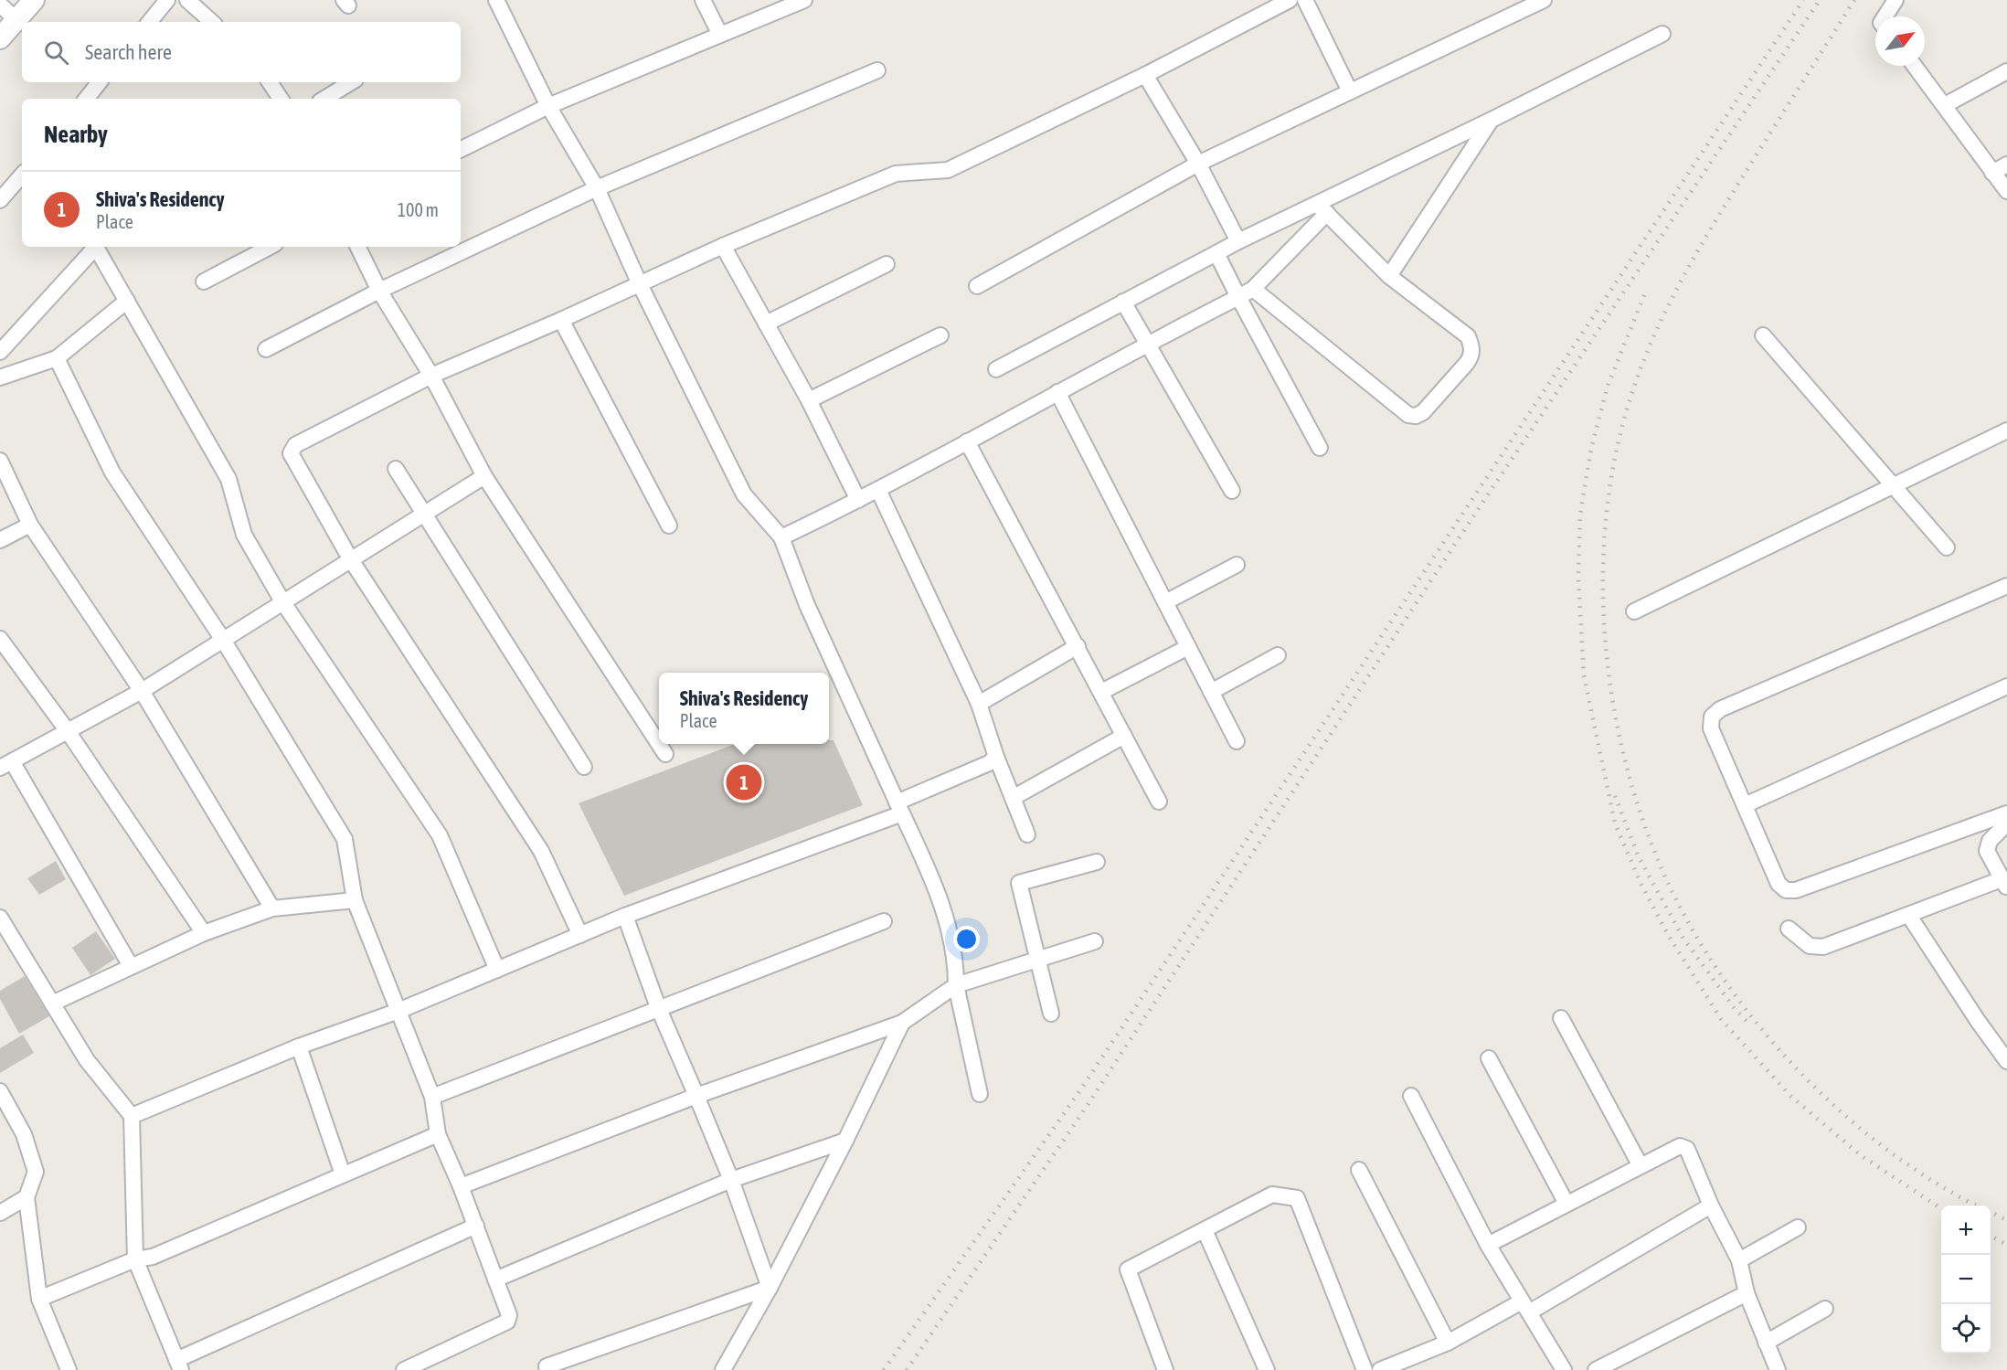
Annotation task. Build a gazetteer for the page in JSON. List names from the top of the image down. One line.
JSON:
{"north":"top right","page":{"search":"Search here","heading":"Nearby","list":[{"mark":"1","name":"Shiva's Residency","note":"Place","value":"100 m"}],"popup":["Shiva's Residency","Place"],"pins":"1","map_buttons":["+","−"]}}
